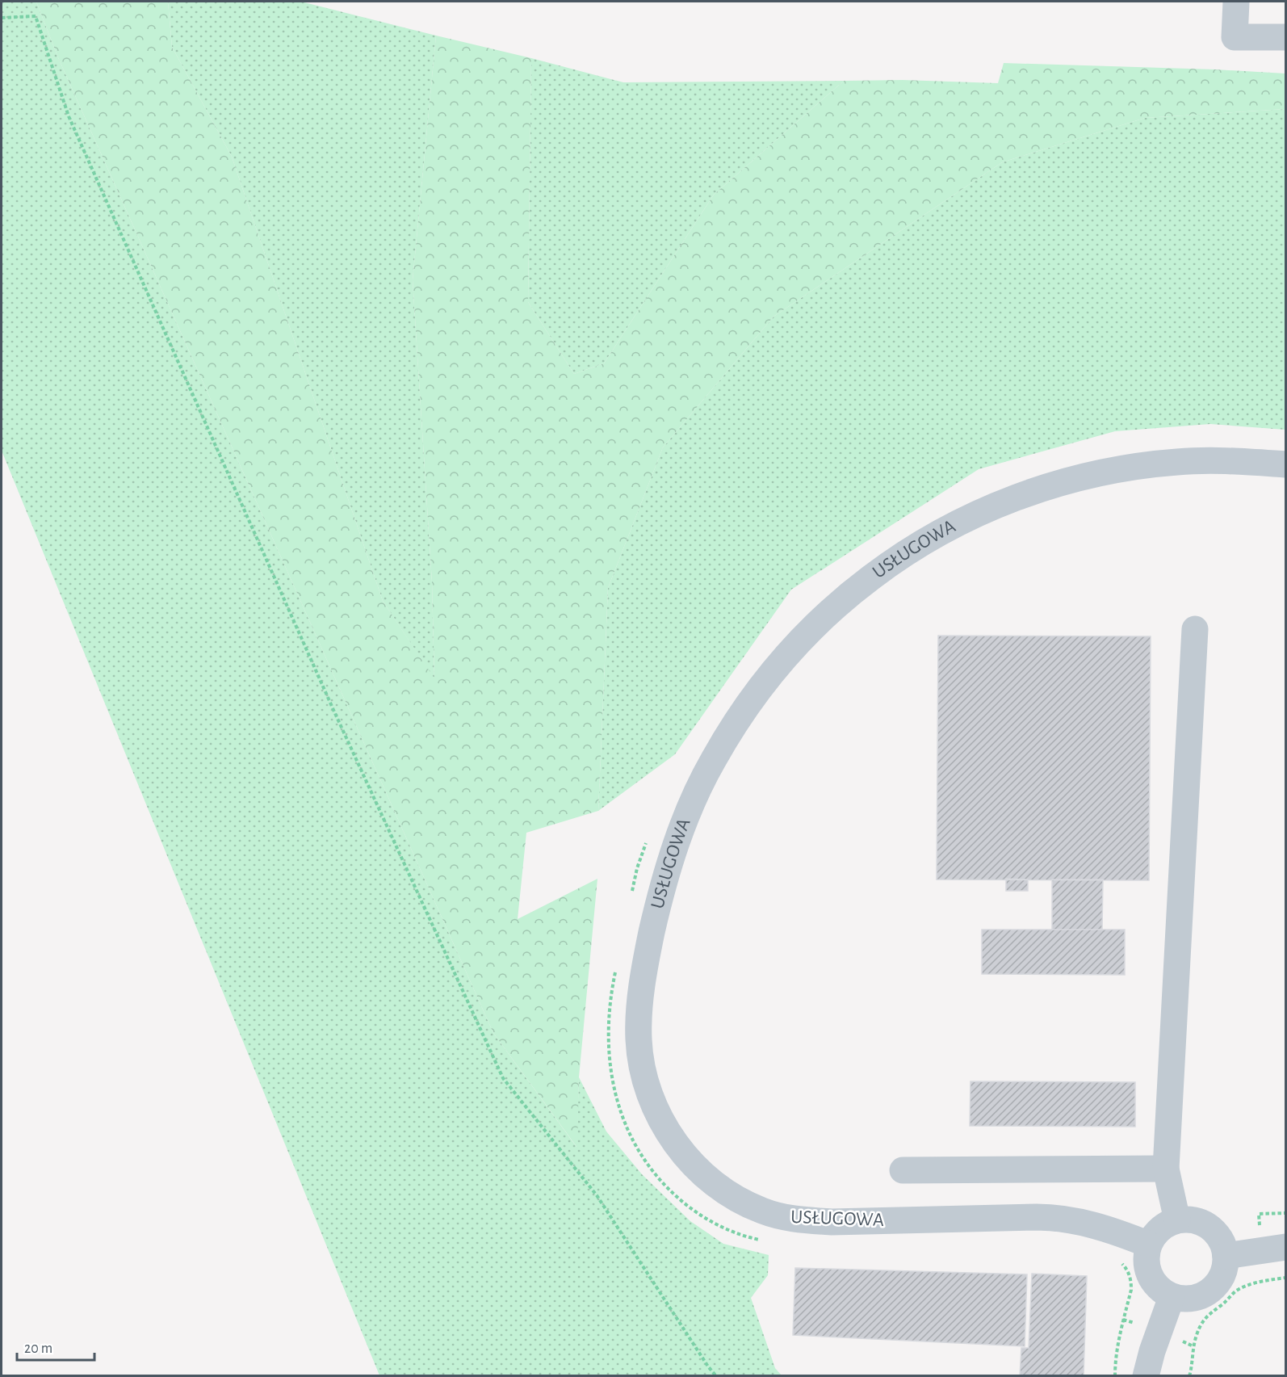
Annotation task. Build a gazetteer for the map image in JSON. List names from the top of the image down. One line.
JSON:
{"streets":{"street":["USŁUGOWA"]},"scale_bar":"20 m"}
